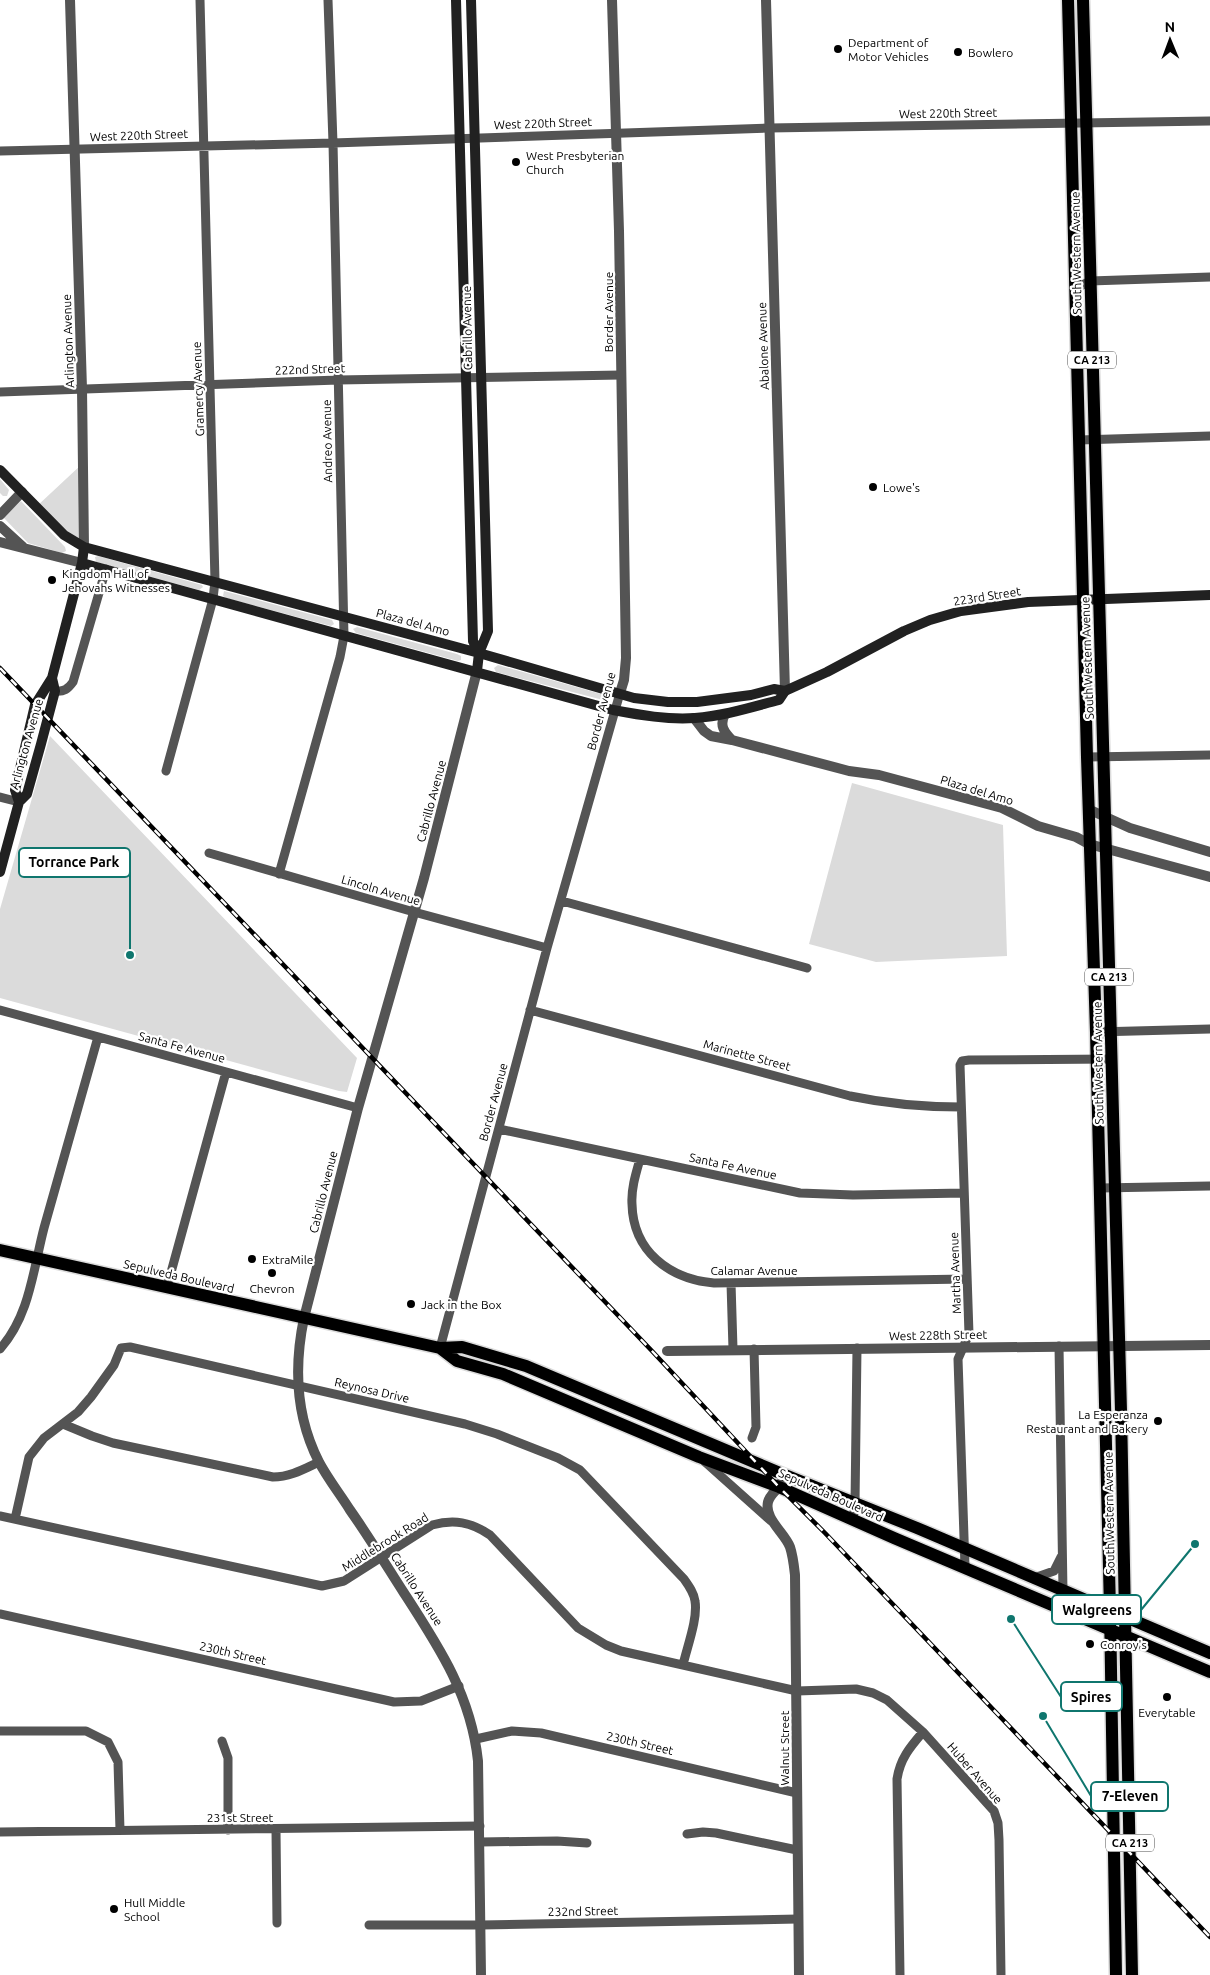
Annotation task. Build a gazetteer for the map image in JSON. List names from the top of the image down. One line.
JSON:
{"streets":{"main road":["South Western Avenue","Cabrillo Avenue","Arlington Avenue","CA 213","223rd Street","Plaza del Amo","Sepulveda Boulevard"],"street":["West 220th Street","Border Avenue","Abalone Avenue","222nd Street","Gramercy Avenue","Andreo Avenue","Lincoln Avenue","Santa Fe Avenue","Marinette Street","Calamar Avenue","Martha Avenue","West 228th Street","Reynosa Drive","Middlebrook Road","230th Street","Walnut Street","Huber Avenue","231st Street","232nd Street"]},"crossings":[["West 220th Street","South Western Avenue"],["West 220th Street","Border Avenue"],["West 220th Street","Cabrillo Avenue"],["West 220th Street","Arlington Avenue"],["West 220th Street","Abalone Avenue"],["West 220th Street","Gramercy Avenue"],["West 220th Street","Andreo Avenue"],["South Western Avenue","223rd Street"],["South Western Avenue","Plaza del Amo"],["South Western Avenue","Martha Avenue"],["South Western Avenue","Sepulveda Boulevard"],["South Western Avenue","West 228th Street"],["Border Avenue","222nd Street"],["Border Avenue","Plaza del Amo"],["Border Avenue","Lincoln Avenue"],["Border Avenue","Santa Fe Avenue"],["Border Avenue","Marinette Street"],["Border Avenue","Sepulveda Boulevard"],["Cabrillo Avenue","222nd Street"],["Cabrillo Avenue","Plaza del Amo"],["Cabrillo Avenue","Lincoln Avenue"],["Cabrillo Avenue","Santa Fe Avenue"],["Cabrillo Avenue","Sepulveda Boulevard"],["Cabrillo Avenue","Reynosa Drive"],["Cabrillo Avenue","Middlebrook Road"],["Cabrillo Avenue","230th Street"],["Cabrillo Avenue","231st Street"],["Cabrillo Avenue","232nd Street"],["Arlington Avenue","222nd Street"],["Arlington Avenue","Plaza del Amo"],["Abalone Avenue","223rd Street"],["Abalone Avenue","Plaza del Amo"],["222nd Street","Gramercy Avenue"],["222nd Street","Andreo Avenue"],["Gramercy Avenue","Plaza del Amo"],["Andreo Avenue","Plaza del Amo"],["Andreo Avenue","Lincoln Avenue"],["223rd Street","Plaza del Amo"],["Santa Fe Avenue","Calamar Avenue"],["Santa Fe Avenue","Martha Avenue"],["Marinette Street","Martha Avenue"],["Calamar Avenue","Martha Avenue"],["Martha Avenue","Sepulveda Boulevard"],["Martha Avenue","West 228th Street"],["Sepulveda Boulevard","Walnut Street"],["Reynosa Drive","Middlebrook Road"],["Middlebrook Road","Walnut Street"],["Middlebrook Road","Huber Avenue"],["230th Street","Walnut Street"],["Walnut Street","Huber Avenue"],["Walnut Street","232nd Street"]],"places":["Department of Motor Vehicles","Bowlero","West Presbyterian Church","Lowe's","Kingdom Hall of Jehovahs Witnesses","Torrance Park","ExtraMile","Chevron","Jack in the Box","La Esperanza Restaurant and Bakery","Walgreens","Spires","Conroy's","Everytable","7-Eleven","Hull Middle School"],"north":"top"}
